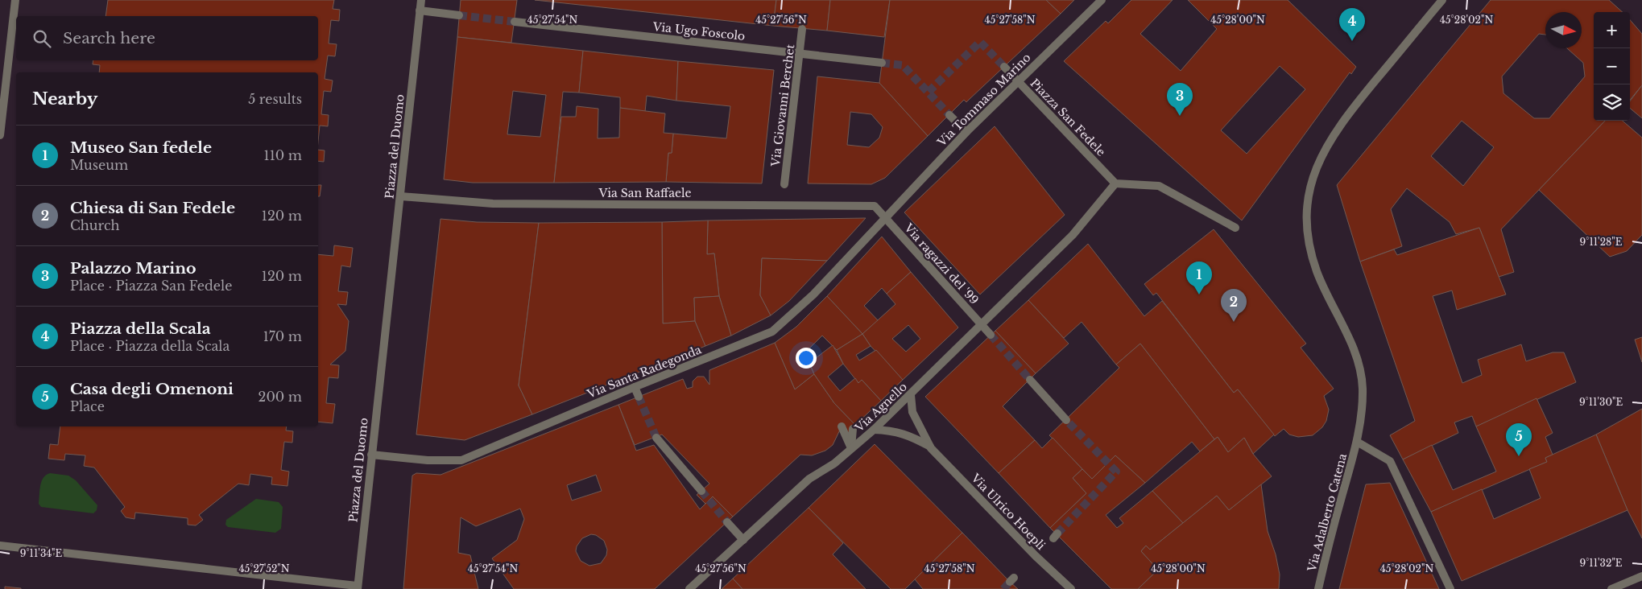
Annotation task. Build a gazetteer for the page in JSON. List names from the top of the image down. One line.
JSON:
{"streets":{"street":["Via Ugo Foscolo","Via Tommaso Marino","Via Giovanni Berchet","Piazza San Fedele","Piazza del Duomo","Via San Raffaele","Via ragazzi del '99","Via Santa Radegonda","Via Agnello","Via Ulrico Hoepli","Via Adalberto Catena"]},"crossings":[["Via Ugo Foscolo","Via Giovanni Berchet"],["Via Tommaso Marino","Piazza San Fedele"],["Via Tommaso Marino","Via San Raffaele"],["Via Tommaso Marino","Via ragazzi del '99"],["Via Tommaso Marino","Via Santa Radegonda"],["Piazza San Fedele","Via Agnello"],["Piazza del Duomo","Via San Raffaele"],["Piazza del Duomo","Via Santa Radegonda"],["Via San Raffaele","Via ragazzi del '99"],["Via San Raffaele","Via Santa Radegonda"],["Via ragazzi del '99","Via Santa Radegonda"],["Via ragazzi del '99","Via Agnello"],["Via Agnello","Via Ulrico Hoepli"]],"north":"right","page":{"pins":["4","3","1","2","5"],"map_buttons":["+","−"],"search":"Search here","heading":["Nearby","5 results"],"list":[{"mark":"1","name":"Museo San fedele","note":"Museum","value":"110 m"},{"mark":"2","name":"Chiesa di San Fedele","note":"Church","value":"120 m"},{"mark":"3","name":"Palazzo Marino","note":"Place · Piazza San Fedele","value":"120 m"},{"mark":"4","name":"Piazza della Scala","note":"Place · Piazza della Scala","value":"170 m"},{"mark":"5","name":"Casa degli Omenoni","note":"Place","value":"200 m"}]},"coordinates":["45°27'54\"N","45°27'56\"N","45°27'58\"N","45°28'00\"N","45°28'02\"N","9°11'28\"E","9°11'30\"E","9°11'34\"E","9°11'32\"E","45°27'52\"N"]}
